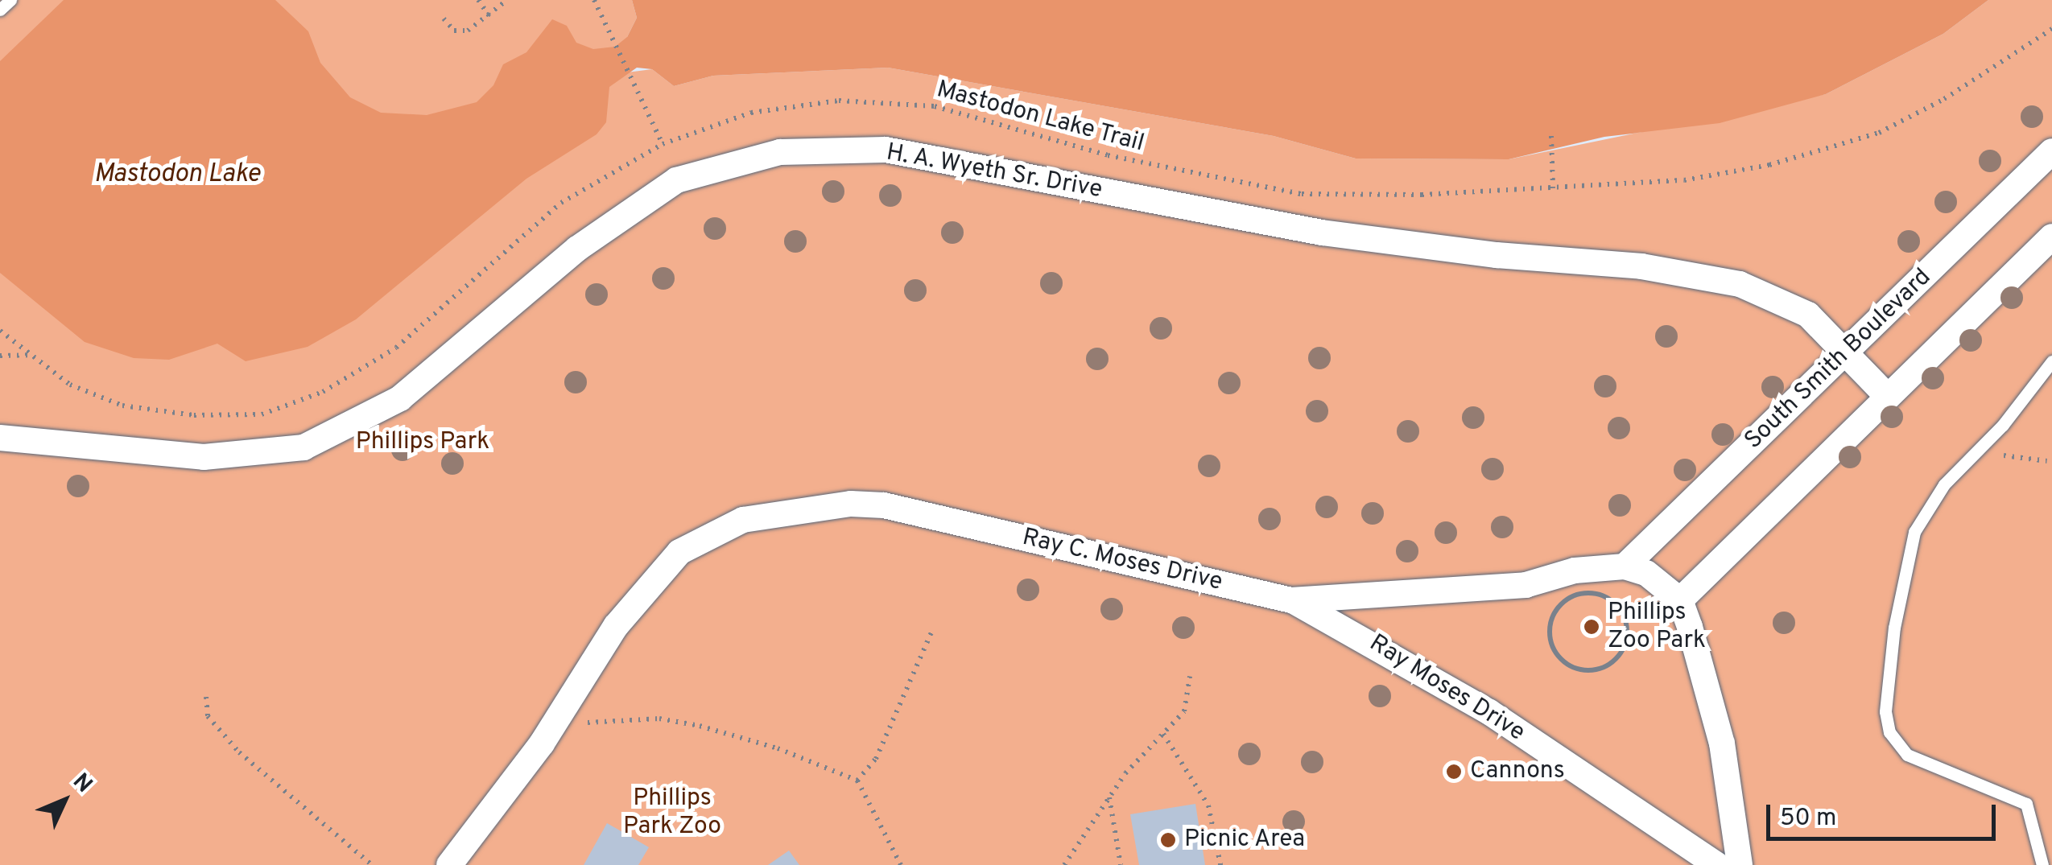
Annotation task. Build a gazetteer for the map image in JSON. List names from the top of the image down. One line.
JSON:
{"streets":{"street":["H. A. Wyeth Sr. Drive","South Smith Boulevard","Ray C. Moses Drive","Ray Moses Drive"],"path":["Mastodon Lake Trail"]},"crossings":[["H. A. Wyeth Sr. Drive","South Smith Boulevard"],["South Smith Boulevard","Ray C. Moses Drive"],["Ray C. Moses Drive","Ray Moses Drive"]],"water":["Mastodon Lake"],"parks":["Phillips Park","Phillips Park Zoo"],"places":["Phillips Zoo Park","Cannons","Picnic Area"],"scale_bar":"50 m","north":"top right"}
